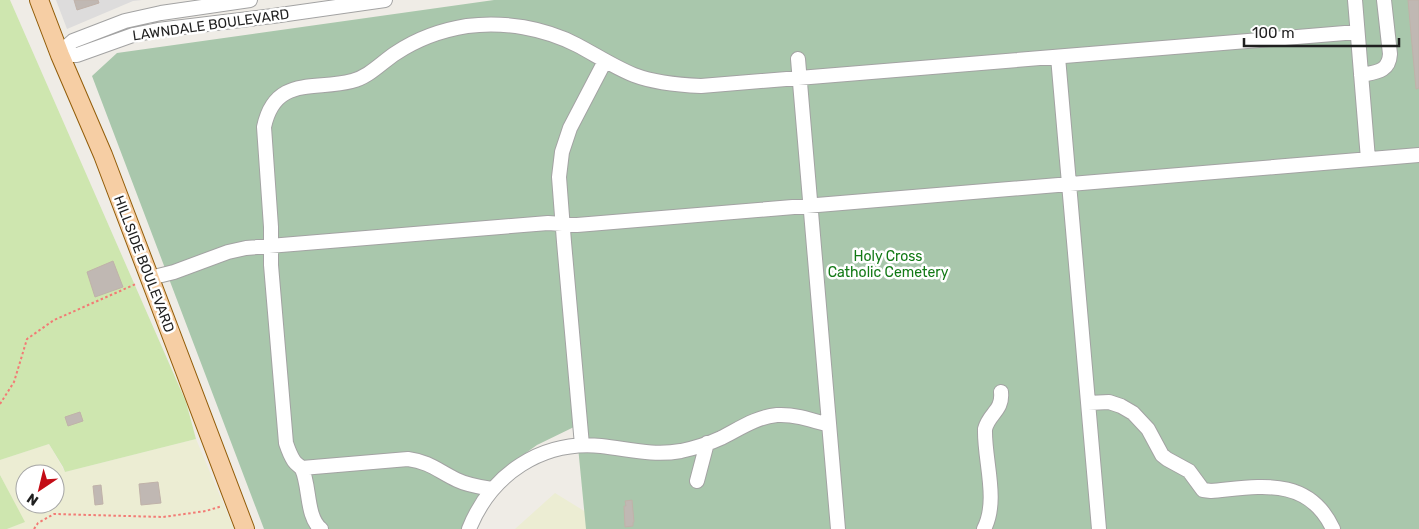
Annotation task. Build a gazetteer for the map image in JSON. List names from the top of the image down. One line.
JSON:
{"streets":{"main road":["HILLSIDE BOULEVARD"],"street":["LAWNDALE BOULEVARD"]},"crossings":[["LAWNDALE BOULEVARD","HILLSIDE BOULEVARD"]],"parks":["Holy Cross Catholic Cemetery"],"scale_bar":"100 m","north":"bottom left"}
